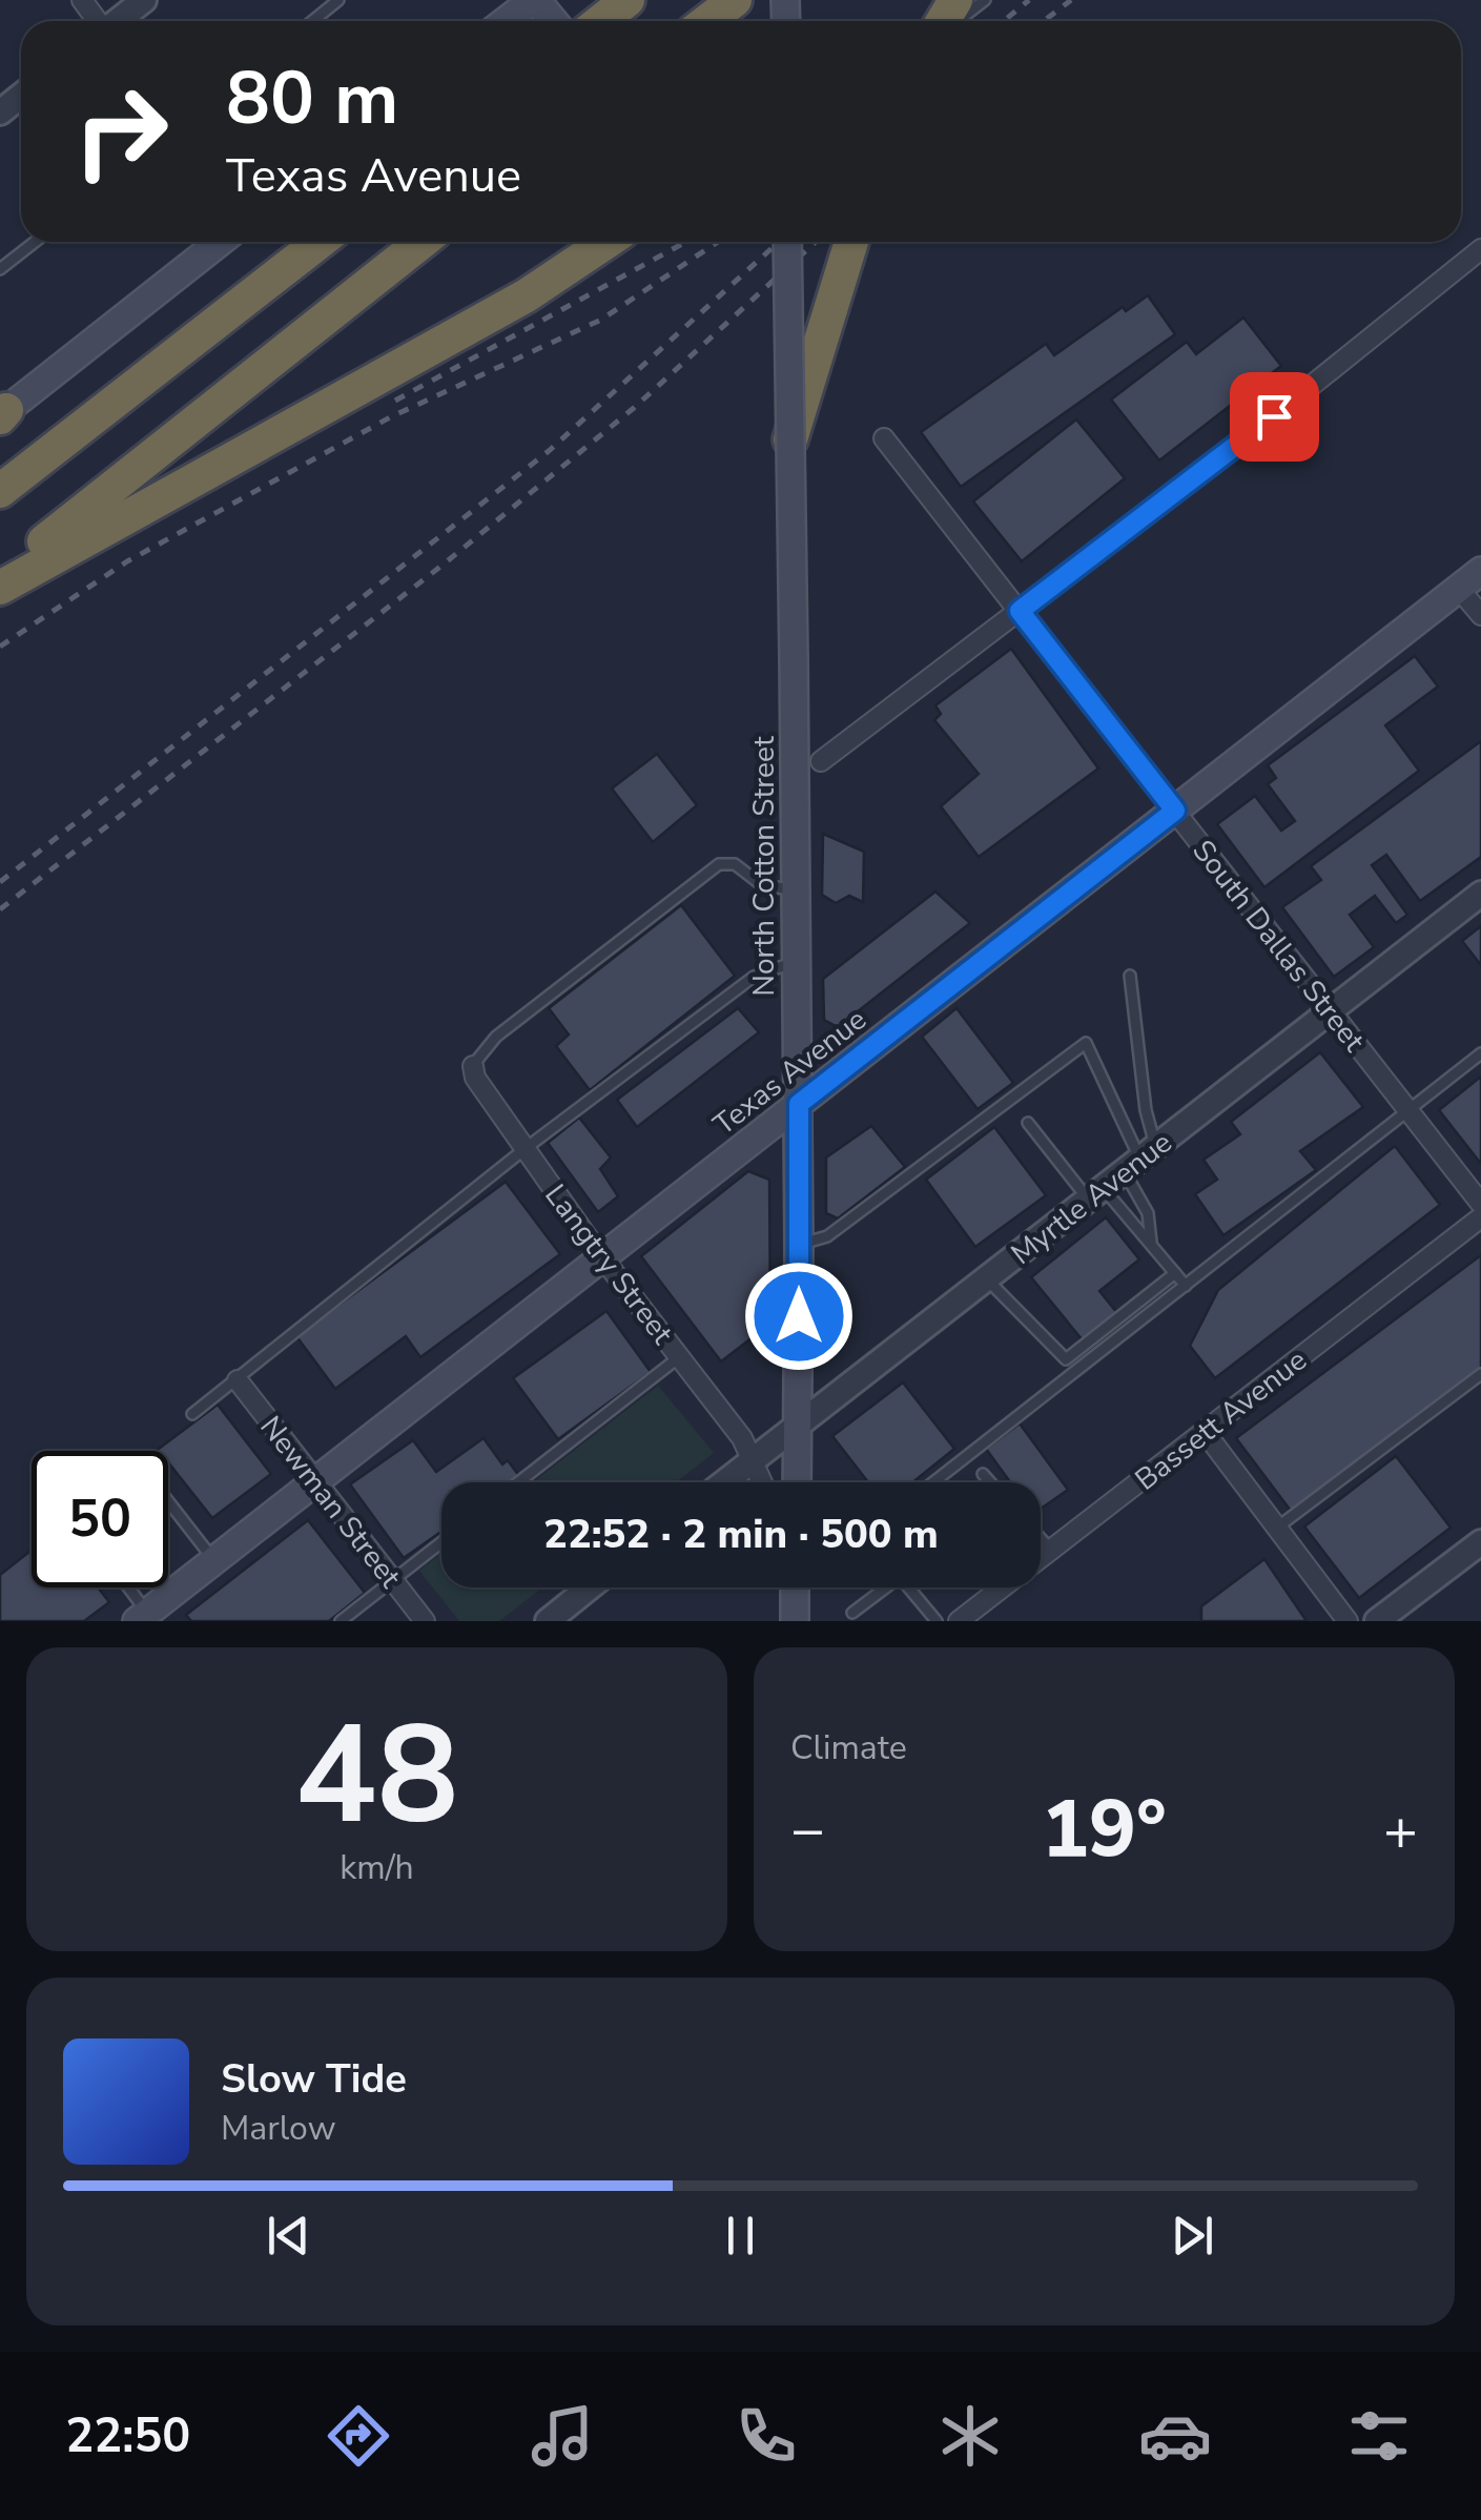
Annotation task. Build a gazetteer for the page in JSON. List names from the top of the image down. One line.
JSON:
{"streets":{"main road":["North Cotton Street","Texas Avenue"],"street":["South Dallas Street","Myrtle Avenue","Langtry Street","Bassett Avenue","Newman Street"]},"crossings":[["North Cotton Street","Texas Avenue"],["North Cotton Street","Myrtle Avenue"],["South Dallas Street","Texas Avenue"],["South Dallas Street","Myrtle Avenue"],["Texas Avenue","Langtry Street"],["Texas Avenue","Newman Street"],["Myrtle Avenue","Langtry Street"]],"page":{"turn":["80 m","Texas Avenue"],"limit":"50","trip":"22:52 · 2 min · 500 m","tile":[["48","km/h"],"Climate"],"heat":["−","19°","+"],"song":["Slow Tide","Marlow"],"tabs":"22:50"}}
